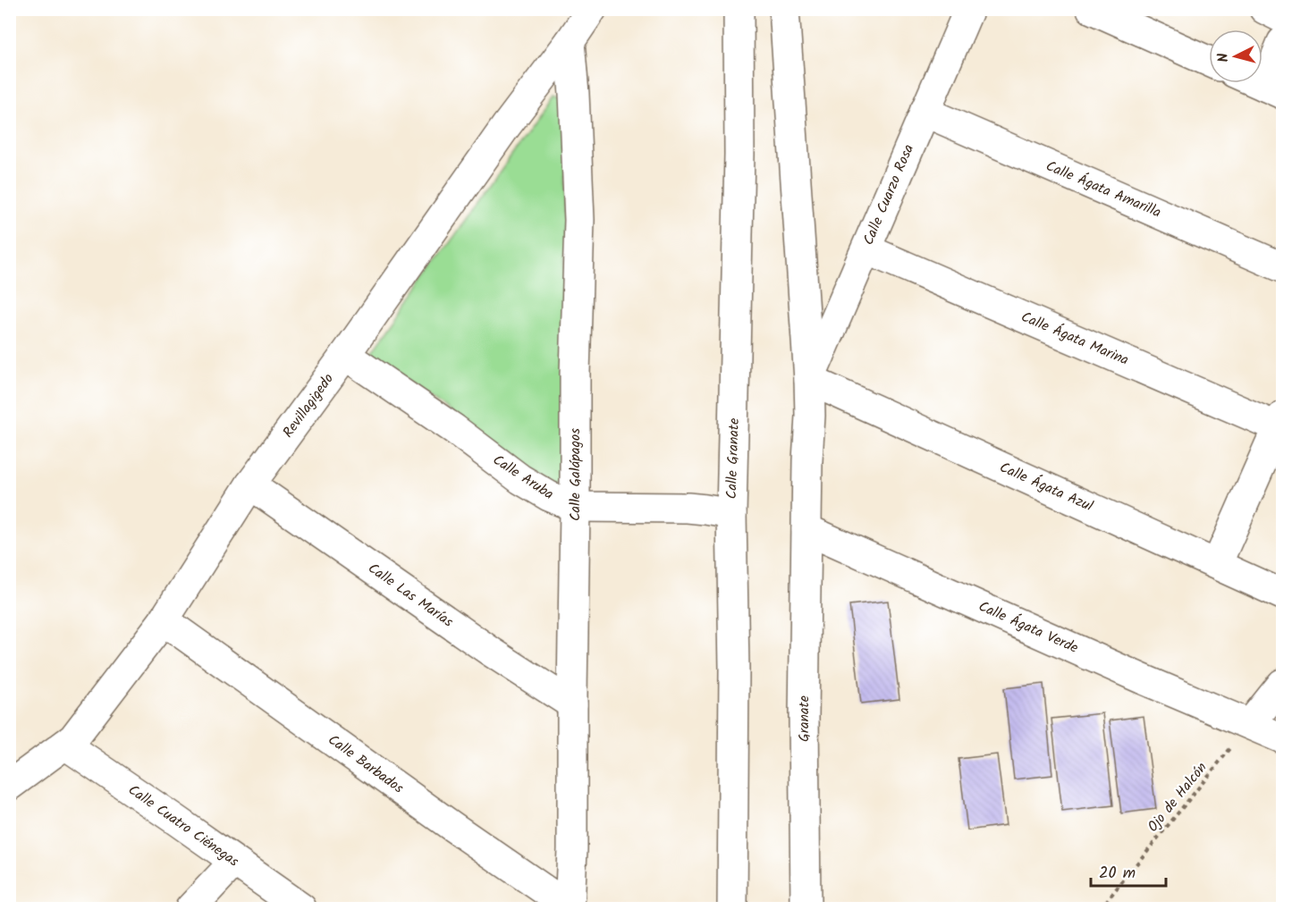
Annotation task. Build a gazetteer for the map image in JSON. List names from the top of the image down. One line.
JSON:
{"streets":{"street":["Calle Ágata Amarilla","Calle Cuarzo Rosa","Calle Ágata Marina","Revillagigedo","Calle Granate","Calle Galápagos","Calle Aruba","Calle Ágata Azul","Calle Las Marías","Calle Ágata Verde","Granate","Calle Barbados","Calle Cuatro Ciénegas"],"path":["Ojo de Halcón"]},"crossings":[["Calle Ágata Amarilla","Calle Cuarzo Rosa"],["Calle Cuarzo Rosa","Calle Ágata Marina"],["Calle Cuarzo Rosa","Calle Ágata Azul"],["Revillagigedo","Calle Galápagos"],["Revillagigedo","Calle Aruba"],["Revillagigedo","Calle Las Marías"],["Revillagigedo","Calle Barbados"],["Revillagigedo","Calle Cuatro Ciénegas"],["Calle Granate","Calle Aruba"],["Calle Galápagos","Calle Aruba"],["Calle Galápagos","Calle Las Marías"],["Calle Galápagos","Calle Barbados"],["Calle Ágata Verde","Granate"],["Calle Ágata Verde","Ojo de Halcón"]],"scale_bar":"20 m","north":"left"}
